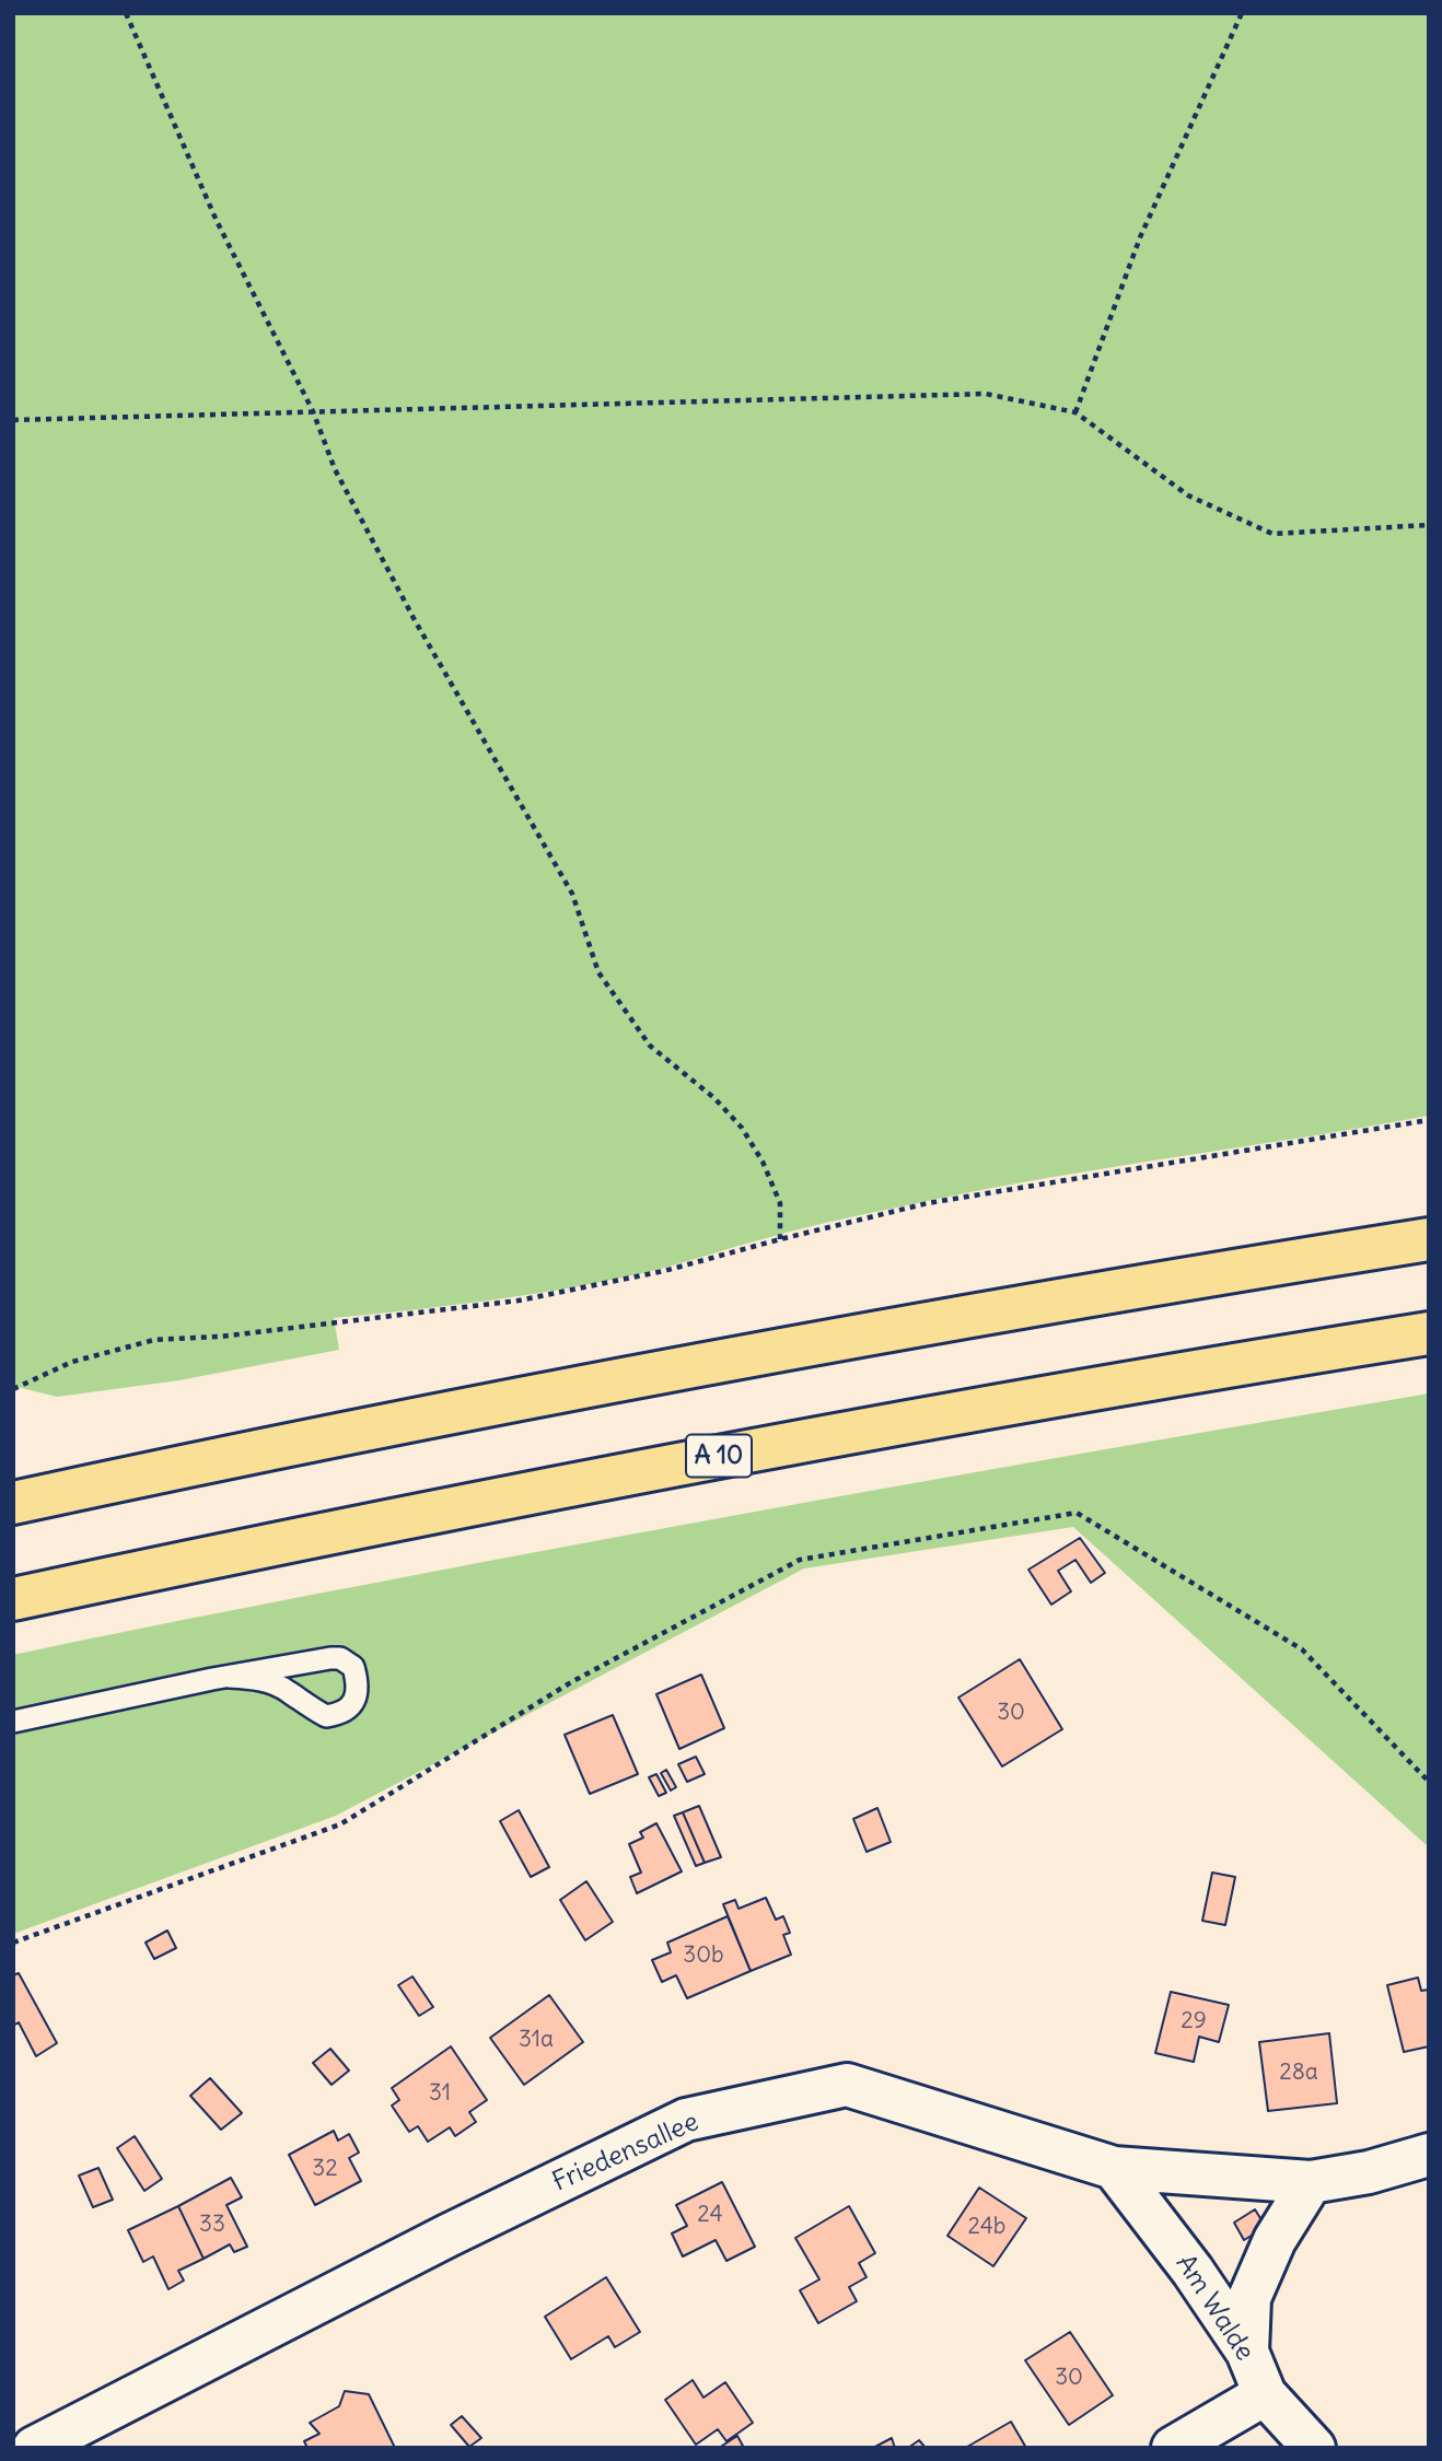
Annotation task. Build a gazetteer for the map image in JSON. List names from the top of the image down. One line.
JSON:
{"streets":{"highway":["A 10"],"street":["Friedensallee","Am Walde"]},"crossings":[["Friedensallee","Am Walde"]],"house_numbers":["30","30b","29","31a","28a","31","32","24","33","24b","30"]}
